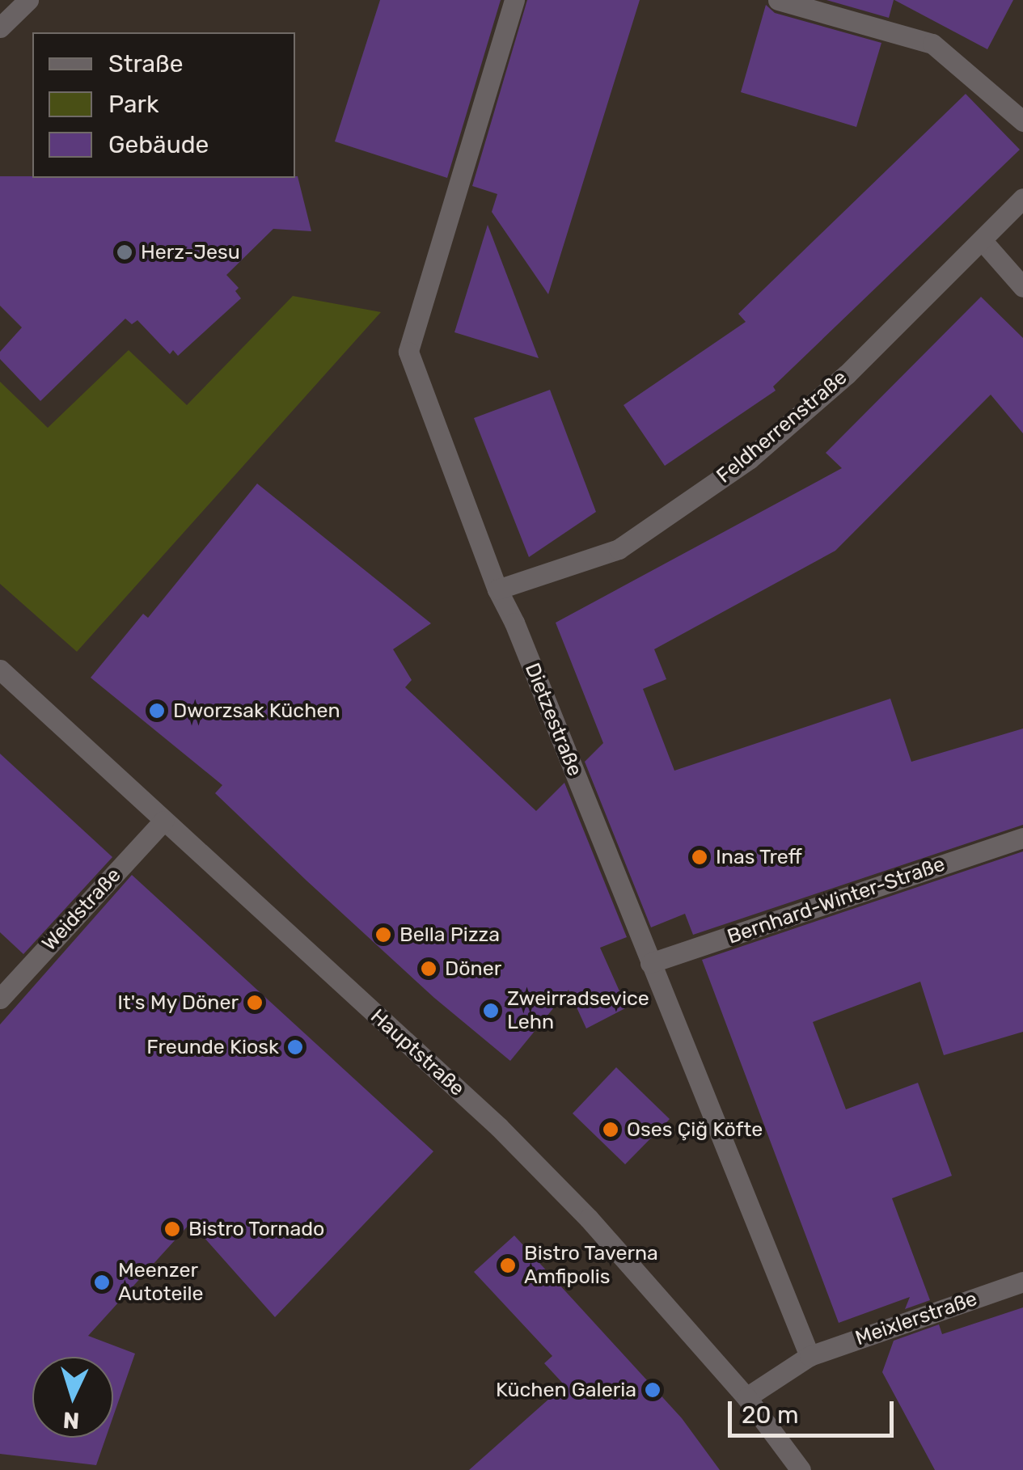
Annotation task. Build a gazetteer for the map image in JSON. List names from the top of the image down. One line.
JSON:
{"streets":{"street":["Feldherrenstraße","Dietzestraße","Bernhard-Winter-Straße","Weidstraße","Hauptstraße","Meixlerstraße"]},"crossings":[["Feldherrenstraße","Dietzestraße"],["Dietzestraße","Bernhard-Winter-Straße"],["Dietzestraße","Meixlerstraße"],["Weidstraße","Hauptstraße"]],"places":["Herz-Jesu","Dworzsak Küchen","Inas Treff","Bella Pizza","Döner","It's My Döner","Zweirradsevice Lehn","Freunde Kiosk","Oses Çiğ Köfte","Bistro Tornado","Bistro Taverna Amfipolis","Meenzer Autoteile","Küchen Galeria"],"legend":["Straße","Park","Gebäude"],"scale_bar":"20 m","north":"bottom"}
